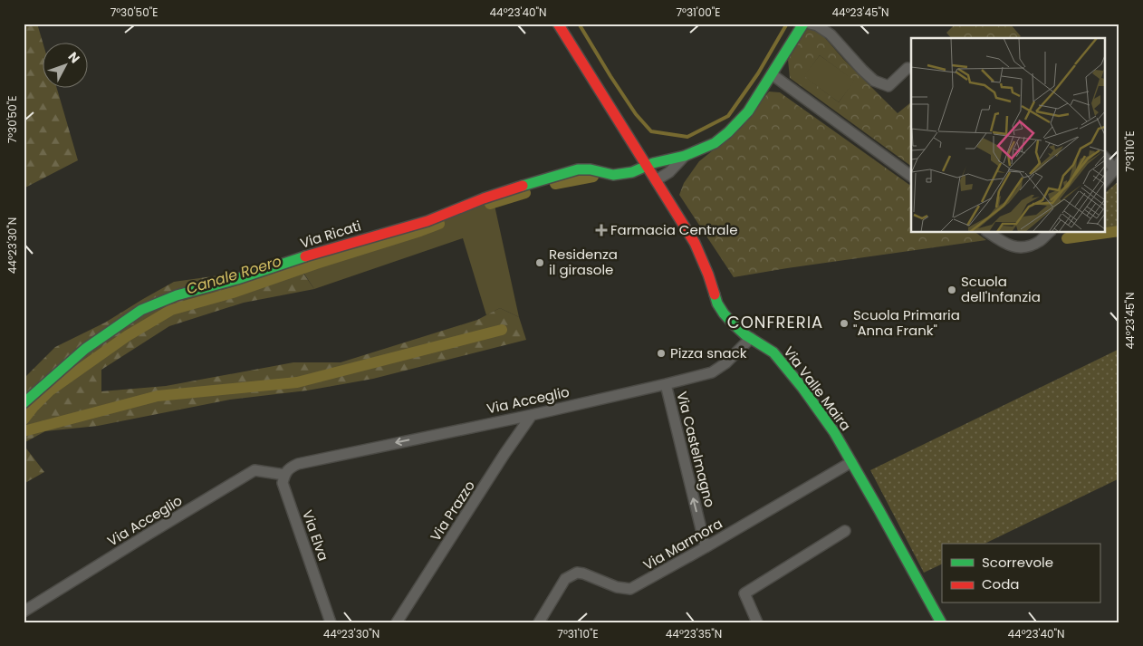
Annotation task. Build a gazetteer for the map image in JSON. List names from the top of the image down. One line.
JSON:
{"streets":{"street":["Via Ricati","Via Valle Maira","Via Acceglio","Via Castelmagno","Via Prazzo","Via Elva","Via Marmora"]},"crossings":[["Via Ricati","Via Valle Maira"],["Via Valle Maira","Via Acceglio"],["Via Valle Maira","Via Marmora"],["Via Acceglio","Via Castelmagno"],["Via Acceglio","Via Prazzo"],["Via Acceglio","Via Elva"],["Via Castelmagno","Via Marmora"]],"one_way":["Via Castelmagno"],"districts":["CONFRERIA"],"water":["Canale Roero"],"places":{"health":["Farmacia Centrale"],"other":["Residenza il girasole","Scuola dell'Infanzia","Scuola Primaria \"Anna Frank\"","Pizza snack"]},"legend":["Scorrevole","Coda"],"north":"top right","coordinates":["7°30'50\"E","44°23'40\"N","7°31'00\"E","44°23'45\"N","7°31'10\"E","44°23'30\"N","44°23'35\"N"]}
